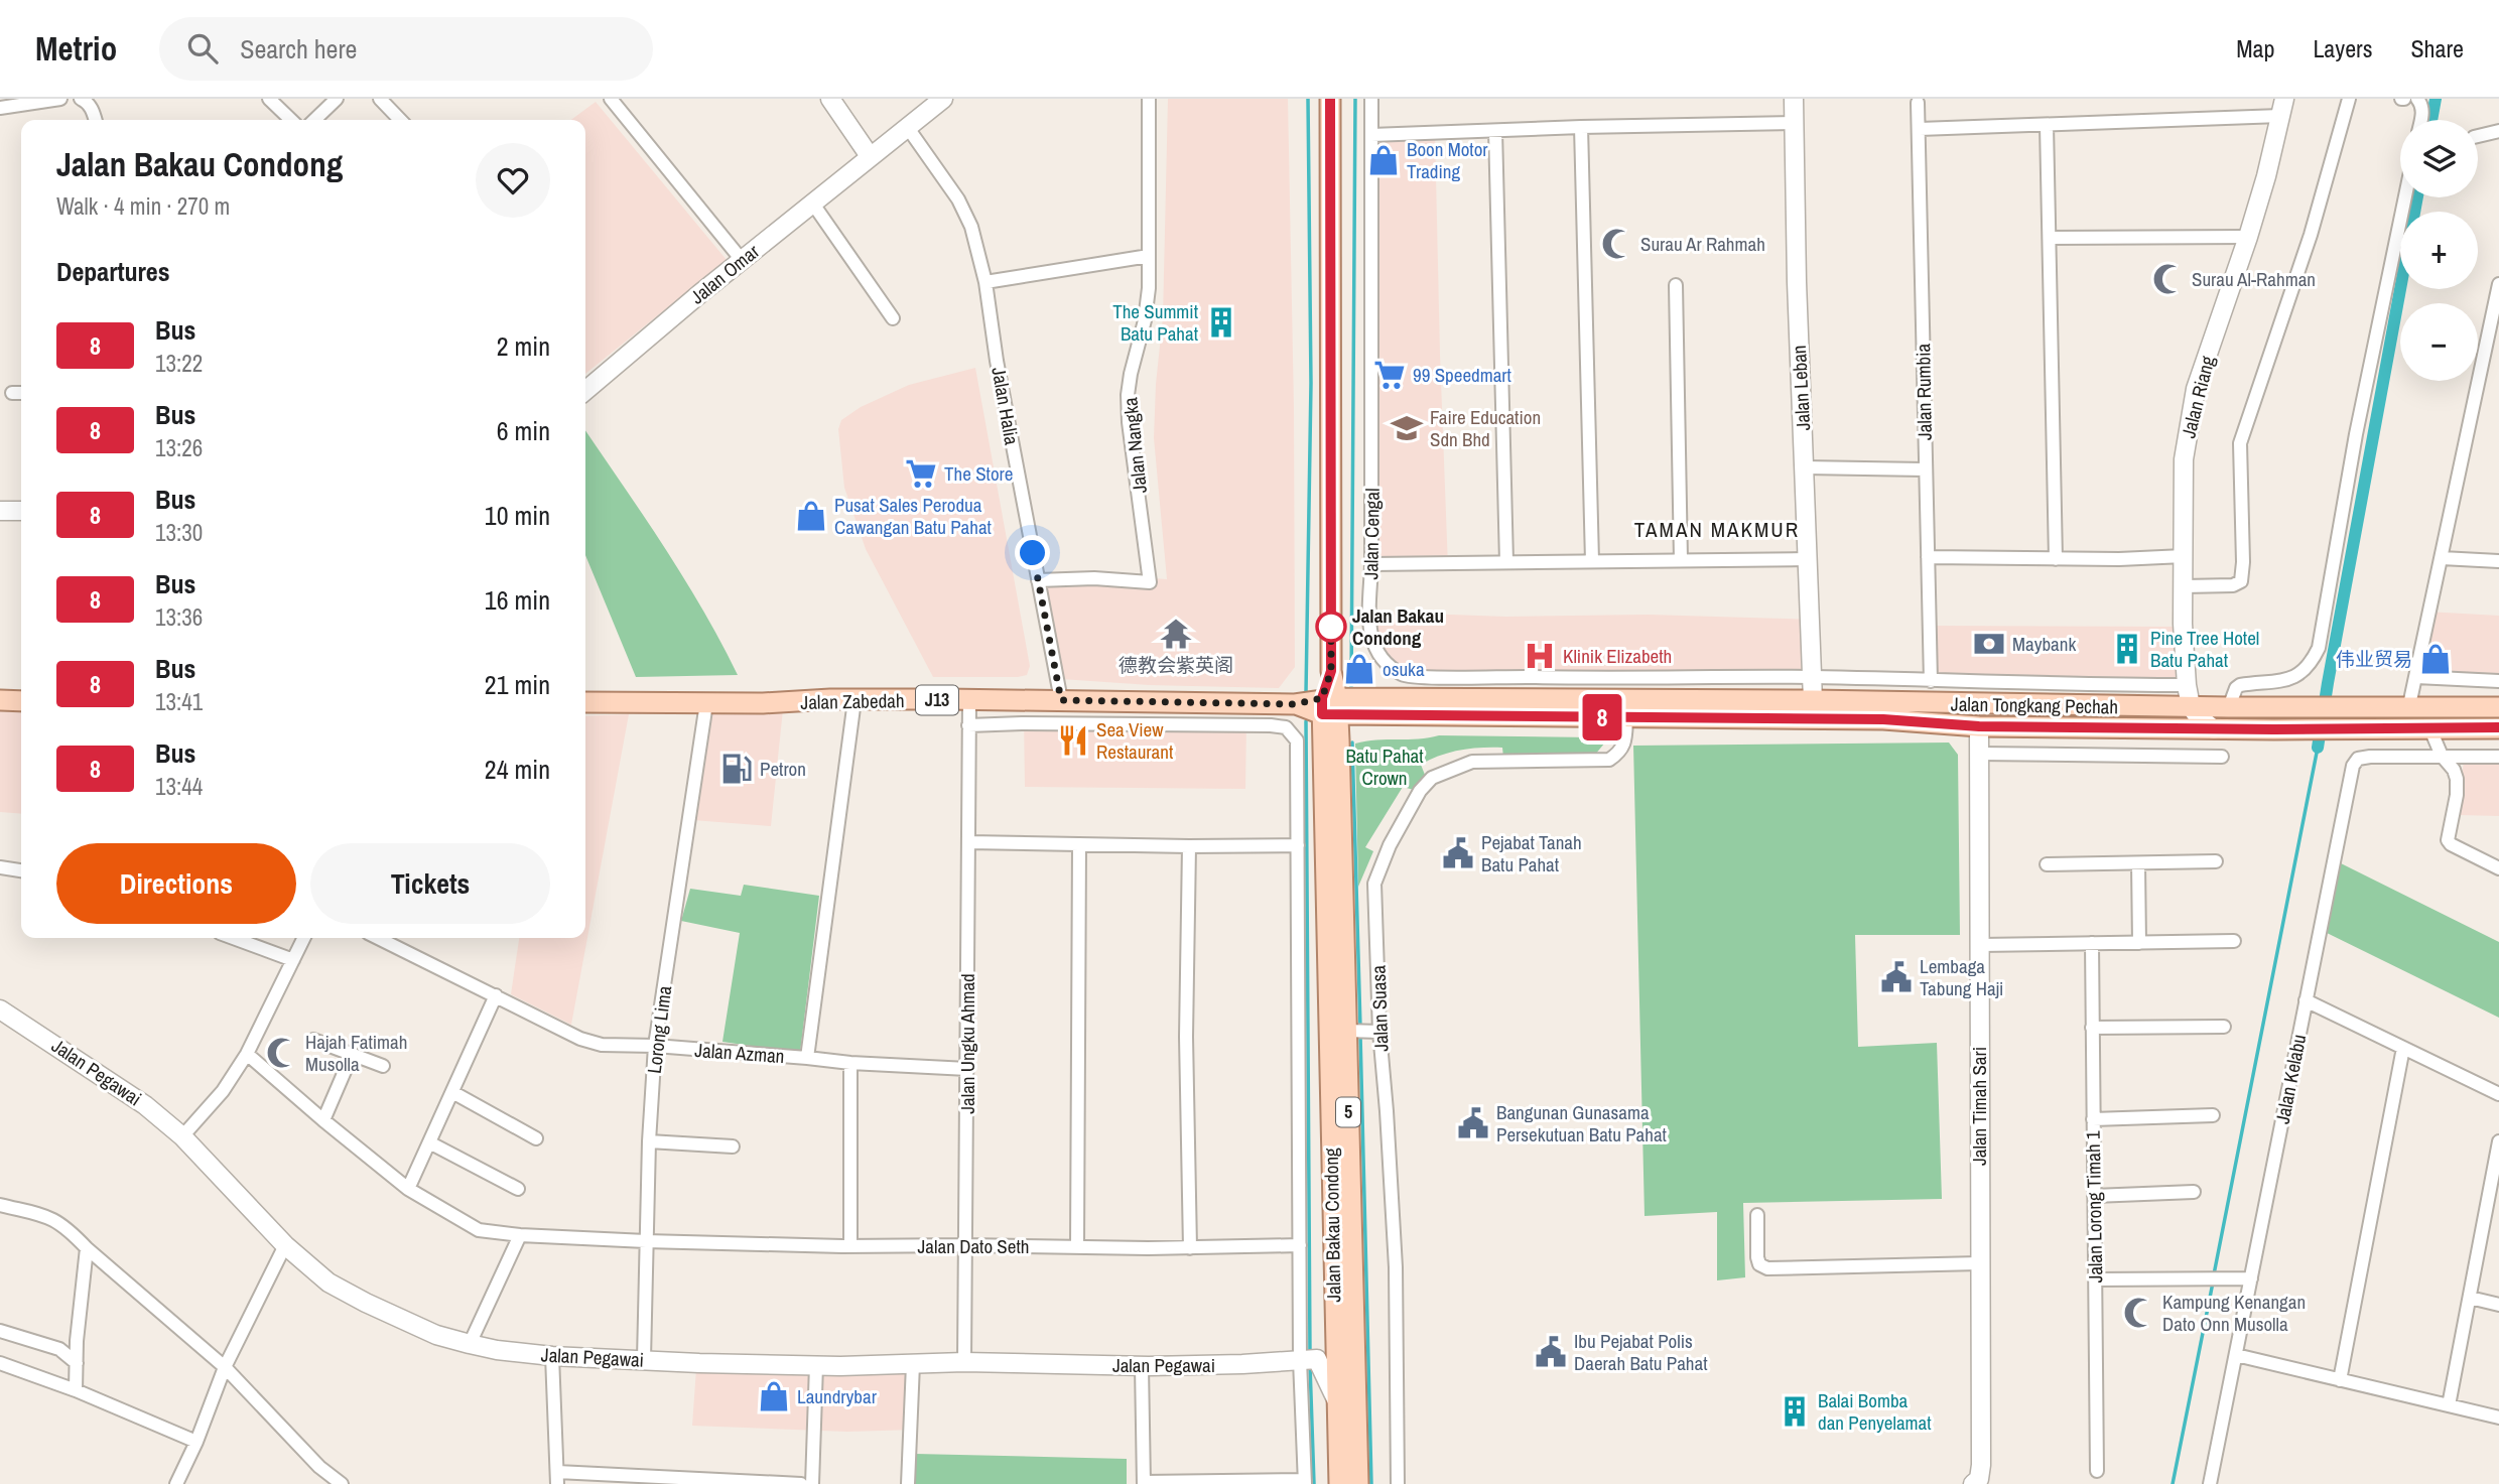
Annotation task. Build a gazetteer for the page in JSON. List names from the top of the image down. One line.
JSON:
{"streets":{"main road":["J13","Jalan Zabedah","Jalan Tongkang Pechah","5","Jalan Bakau Condong"],"street":["Jalan Omar","Jalan Leban","Jalan Rumbia","Jalan Riang","Jalan Halia","Jalan Nangka","Jalan Cengal","Jalan Suasa","Lorong Lima","Jalan Ungku Ahmad","Jalan Azman","Jalan Pegawai","Jalan Kelabu","Jalan Timah Sari","Jalan Lorong Timah 1","Jalan Dato Seth"]},"crossings":[["Jalan Omar","Jalan Halia"],["Jalan Leban","Jalan Cengal"],["Jalan Leban","Jalan Tongkang Pechah"],["Jalan Rumbia","Jalan Cengal"],["Jalan Riang","Jalan Cengal"],["Jalan Riang","Jalan Tongkang Pechah"],["Jalan Halia","Jalan Nangka"],["Jalan Halia","Jalan Zabedah"],["Jalan Zabedah","Jalan Tongkang Pechah"],["Jalan Zabedah","Lorong Lima"],["Jalan Zabedah","Jalan Ungku Ahmad"],["Jalan Tongkang Pechah","Jalan Suasa"],["Jalan Tongkang Pechah","Jalan Timah Sari"],["Jalan Tongkang Pechah","Jalan Bakau Condong"],["Jalan Suasa","Jalan Bakau Condong"],["Lorong Lima","Jalan Azman"],["Lorong Lima","Jalan Pegawai"],["Lorong Lima","Jalan Dato Seth"],["Jalan Ungku Ahmad","Jalan Azman"],["Jalan Ungku Ahmad","Jalan Pegawai"],["Jalan Ungku Ahmad","Jalan Dato Seth"]],"districts":["TAMAN MAKMUR"],"parks":["Batu Pahat Crown"],"places":{"shop":["Boon Motor Trading","Pusat Sales Perodua Cawangan Batu Pahat","伟业贸易","osuka","Laundrybar"],"mosque":["Surau Ar Rahmah","Surau Al-Rahman","Hajah Fatimah Musolla","Kampung Kenangan Dato Onn Musolla"],"building":["The Summit Batu Pahat","Pine Tree Hotel Batu Pahat","Balai Bomba dan Penyelamat"],"supermarket":["99 Speedmart","The Store"],"school or university":["Faire Education Sdn Bhd"],"other":["Jalan Bakau Condong"],"temple":["德教会紫英阁"],"bank":["Maybank"],"hospital":["Klinik Elizabeth"],"restaurant":["Sea View Restaurant"],"fuel station":["Petron"],"public building":["Pejabat Tanah Batu Pahat","Lembaga Tabung Haji","Bangunan Gunasama Persekutuan Batu Pahat","Ibu Pejabat Polis Daerah Batu Pahat"]},"lines":["bus line 8"],"page":{"header":"Metrio","search":"Search here","nav":["Map","Layers","Share"],"on_map":"8","map_buttons":["+","−"],"heading":[["Jalan Bakau Condong","Walk · 4 min · 270 m"],"Departures"],"list":[{"mark":"8","name":"Bus","note":"13:22","value":"2 min"},{"mark":"8","name":"Bus","note":"13:26","value":"6 min"},{"mark":"8","name":"Bus","note":"13:30","value":"10 min"},{"mark":"8","name":"Bus","note":"13:36","value":"16 min"},{"mark":"8","name":"Bus","note":"13:41","value":"21 min"},{"mark":"8","name":"Bus","note":"13:44","value":"24 min"}],"buttons":["Directions","Tickets"]}}
